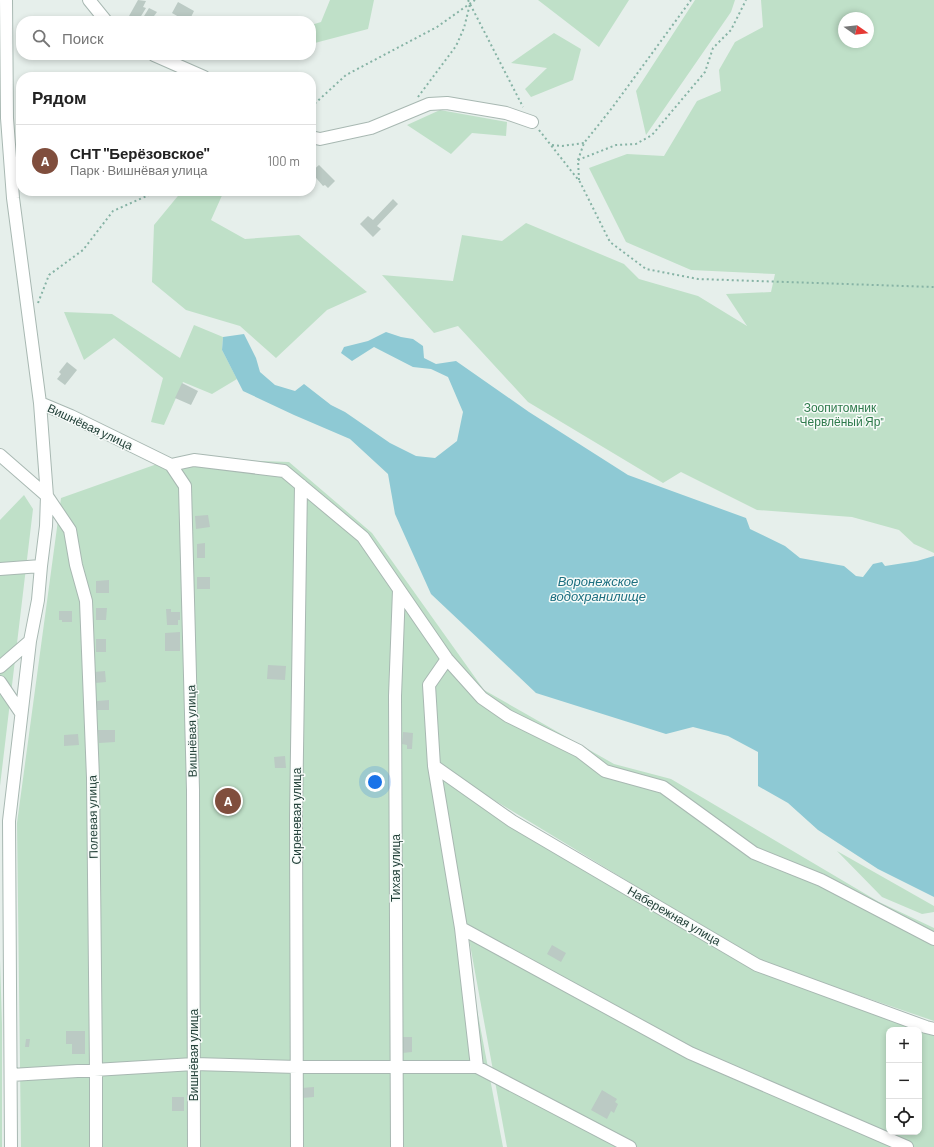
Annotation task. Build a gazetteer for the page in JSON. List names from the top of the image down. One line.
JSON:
{"streets":{"street":["Вишнёвая улица","Сиреневая улица","Полевая улица","Тихая улица","Набережная улица"]},"water":["Воронежское водохранилище"],"parks":["Зоопитомник \"Червлёный Яр\""],"north":"right","page":{"search":"Поиск","heading":"Рядом","list":[{"mark":"A","name":"СНТ \"Берёзовское\"","note":"Парк · Вишнёвая улица","value":"100 m"}],"pins":"A","map_buttons":["+","−"]}}
